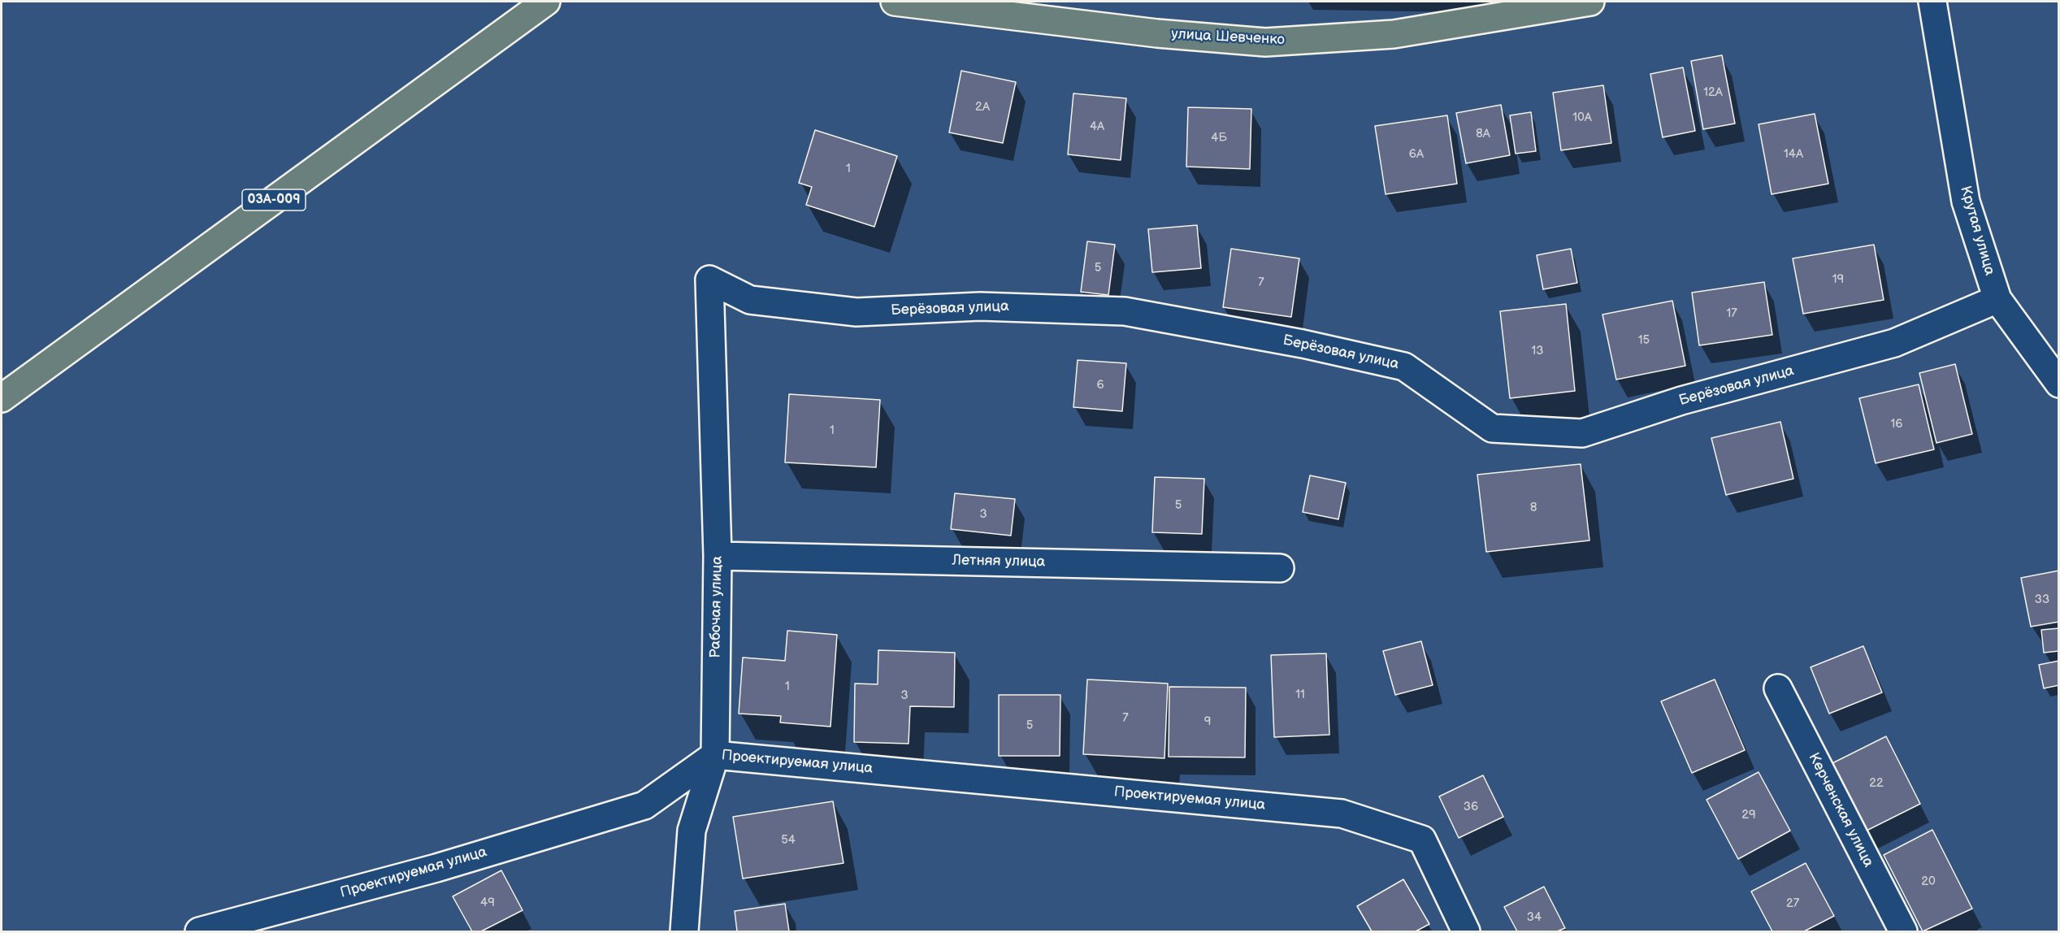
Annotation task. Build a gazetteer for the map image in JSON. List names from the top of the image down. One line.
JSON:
{"streets":{"main road":["улица Шевченко","03А-009"],"street":["Крутая улица","Берёзовая улица","Летняя улица","Рабочая улица","Проектируемая улица","Керченская улица"]},"crossings":[["Крутая улица","Берёзовая улица"],["Берёзовая улица","Рабочая улица"],["Летняя улица","Рабочая улица"],["Рабочая улица","Проектируемая улица"]],"house_numbers":["12А","2А","10А","4А","8А","4Б","6А","14А","1","5","19","7","17","15","13","6","16","1","5","8","3","33","1","11","3","7","9","5","22","36","29","54","20","49","27","34"]}
